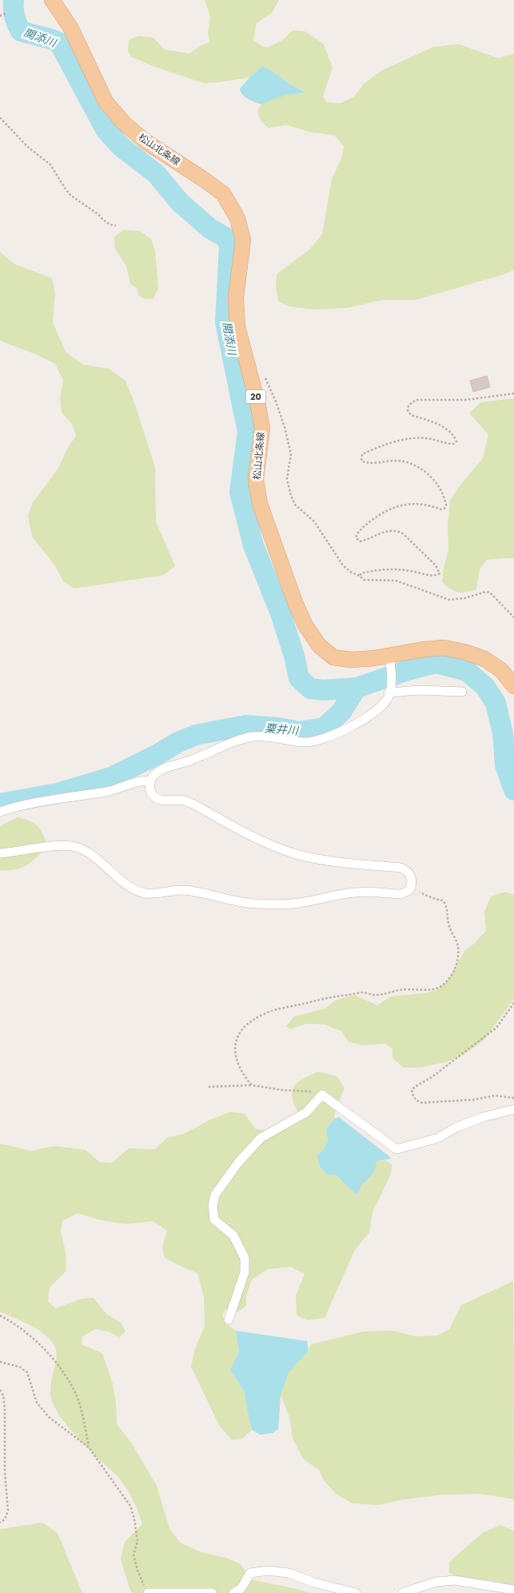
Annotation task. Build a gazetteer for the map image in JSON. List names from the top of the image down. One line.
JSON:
{"streets":{"main road":["松山北条線","20"]},"water":["開添川","粟井川"]}
